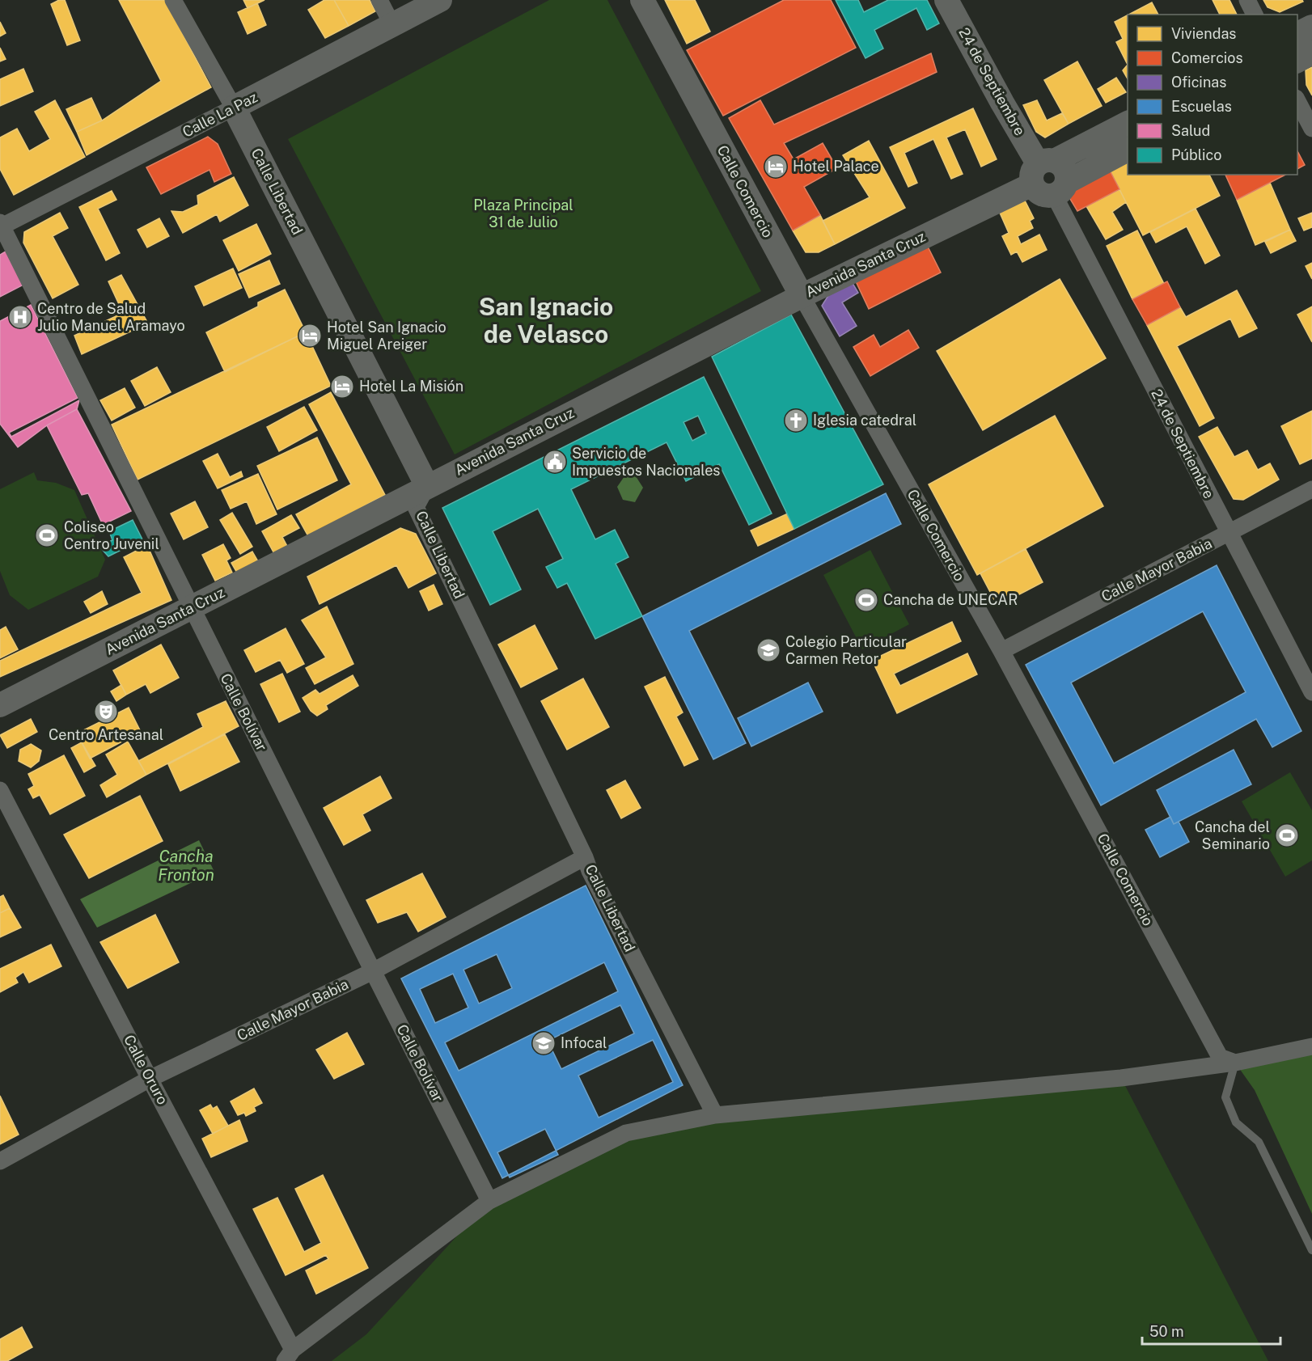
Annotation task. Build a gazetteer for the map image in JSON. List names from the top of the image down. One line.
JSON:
{"streets":{"main road":["24 de Septiembre","Calle La Paz","Calle Libertad","Calle Comercio","Avenida Santa Cruz"],"street":["Calle Mayor Babia","Calle Bolívar","Calle Oruro"]},"crossings":[["24 de Septiembre","Avenida Santa Cruz"],["24 de Septiembre","Calle Mayor Babia"],["Calle La Paz","Calle Libertad"],["Calle La Paz","Calle Bolívar"],["Calle Libertad","Avenida Santa Cruz"],["Calle Libertad","Calle Mayor Babia"],["Calle Comercio","Avenida Santa Cruz"],["Calle Comercio","Calle Mayor Babia"],["Avenida Santa Cruz","Calle Bolívar"],["Calle Mayor Babia","Calle Bolívar"],["Calle Mayor Babia","Calle Oruro"]],"districts":["San Ignacio de Velasco"],"water":["Cancha Fronton"],"parks":["Plaza Principal 31 de Julio"],"places":{"hotel":["Hotel Palace","Hotel San Ignacio Miguel Areiger","Hotel La Misión"],"hospital":["Centro de Salud Julio Manuel Aramayo"],"church":["Iglesia catedral"],"public building":["Servicio de Impuestos Nacionales"],"sports":["Coliseo Centro Juvenil","Cancha de UNECAR","Cancha del Seminario"],"school or university":["Colegio Particular Carmen Retor","Infocal"],"theatre":["Centro Artesanal"]},"legend":["Viviendas","Comercios","Oficinas","Escuelas","Salud","Público"],"scale_bar":"50 m"}
